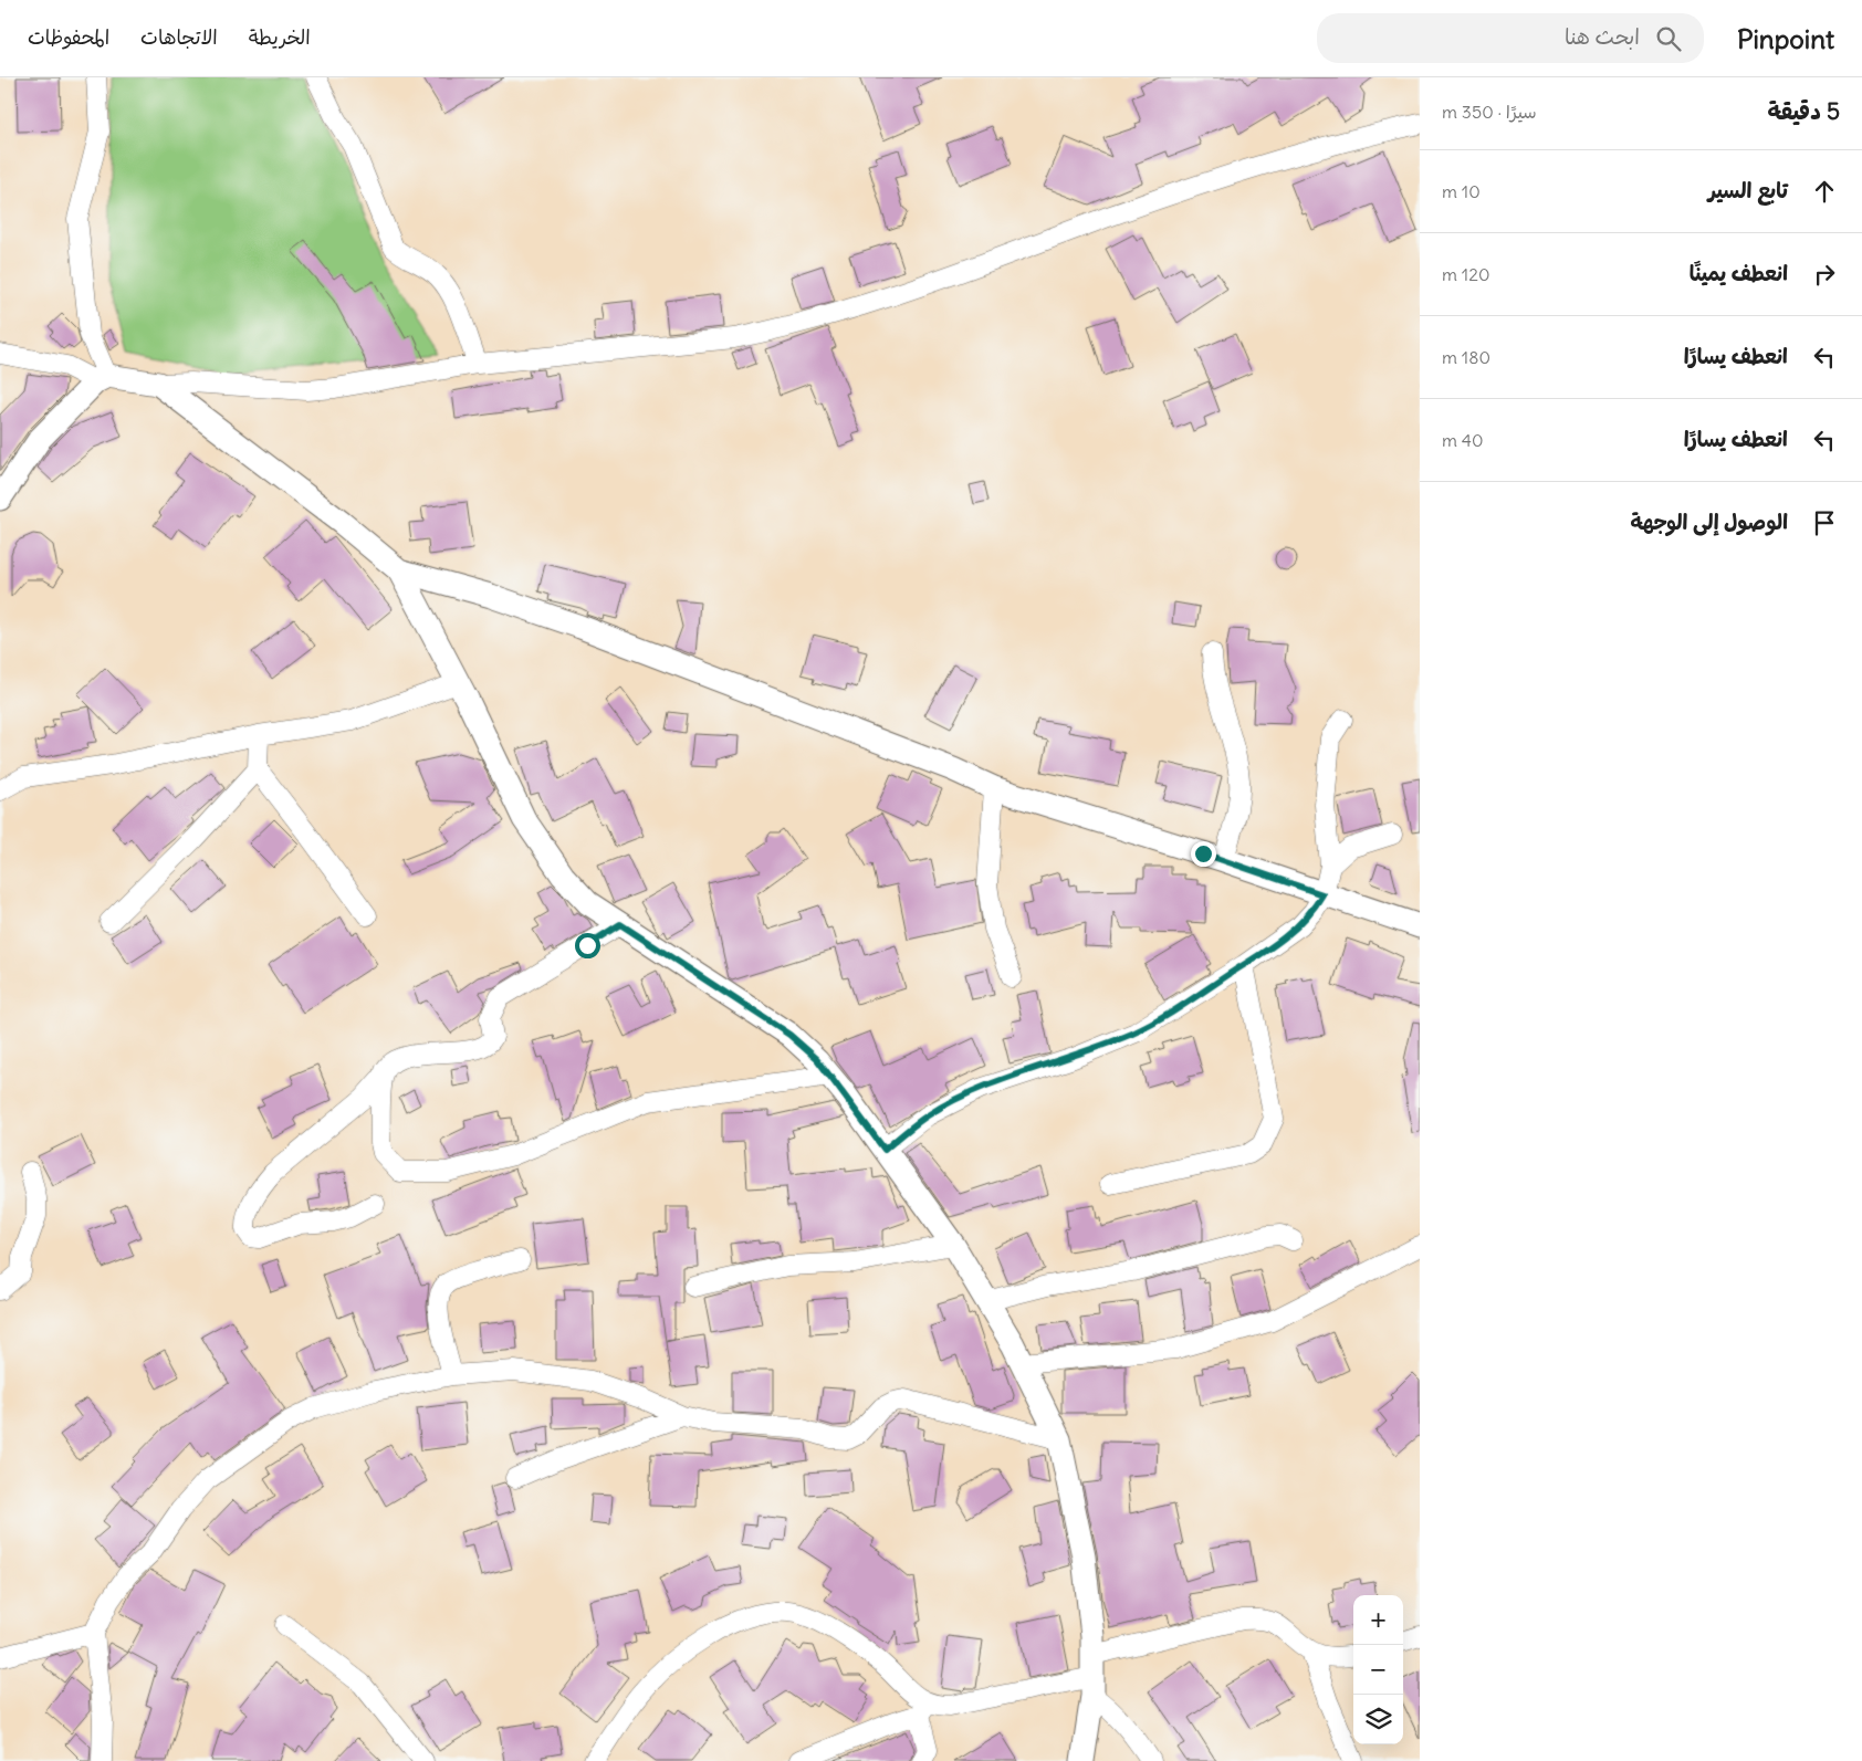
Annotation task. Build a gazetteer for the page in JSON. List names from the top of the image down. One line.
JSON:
{"page":{"header":"Pinpoint","search":"ابحث هنا","nav":["الخريطة","الاتجاهات","المحفوظات"],"heading":["5 دقيقة","سيرًا · 350 m"],"list":[["تابع السير","10 m"],["انعطف يمينًا","120 m"],["انعطف يسارًا","180 m"],["انعطف يسارًا","40 m"],"الوصول إلى الوجهة"],"map_buttons":["+","−"]}}
